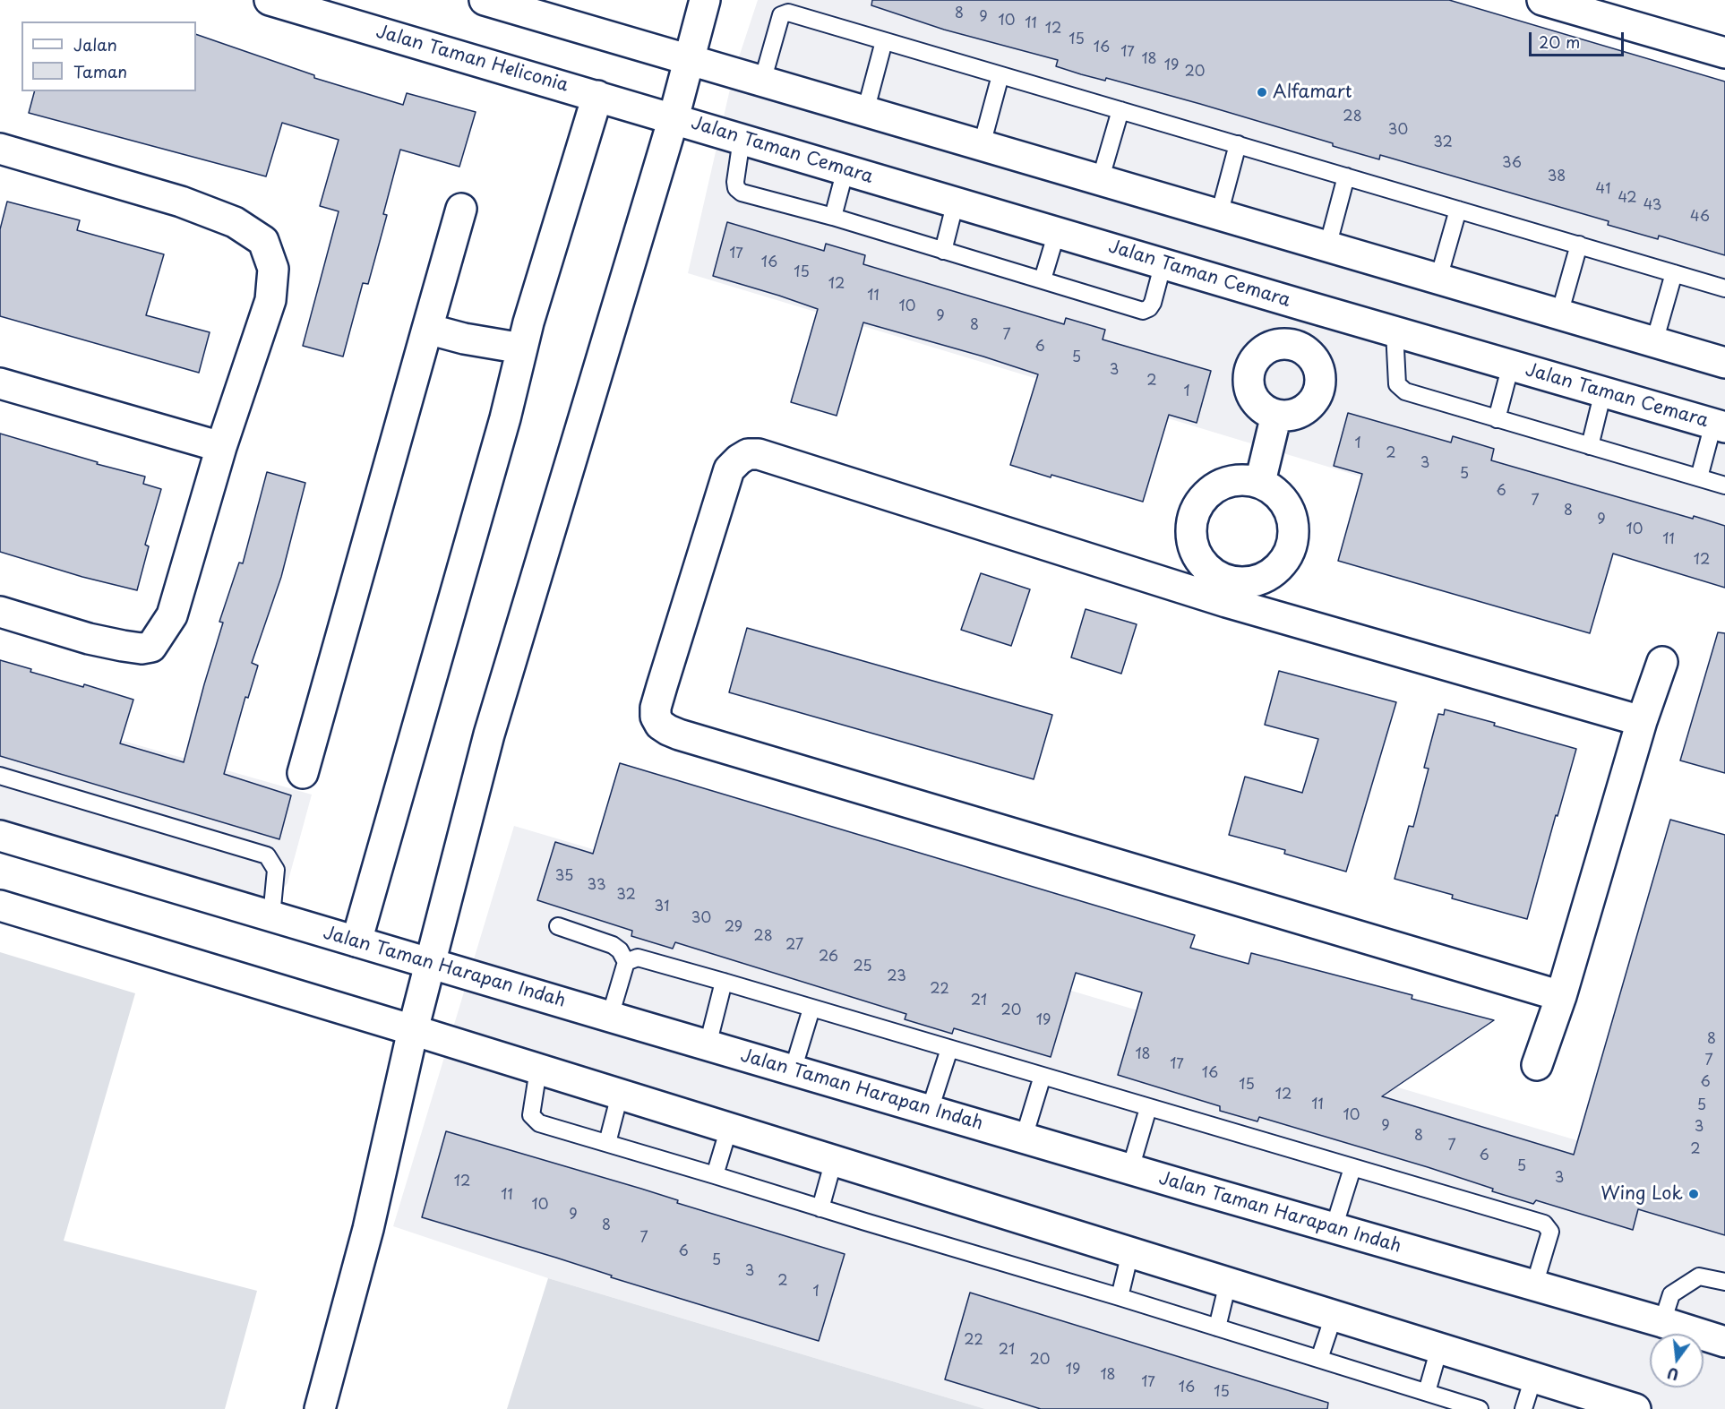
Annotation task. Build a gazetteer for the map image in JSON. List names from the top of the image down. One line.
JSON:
{"streets":{"street":["Jalan Taman Heliconia","Jalan Taman Cemara","Jalan Taman Harapan Indah"]},"crossings":[["Jalan Taman Heliconia","Jalan Taman Cemara"]],"places":["Alfamart","Wing Lok"],"house_numbers":["8","9","10","11","12","15","16","17","18","19","20","28","30","32","36","38","41","42","43","46","17","16","15","12","11","10","9","8","7","6","5","3","2","1","1","2","3","5","6","7","8","9","10","11","12","35","33","32","31","30","29","28","27","26","25","23","22","21","20","19","8","18","7","17","16","6","15","12","11","5","10","9","3","8","7","2","6","5","3","12","11","10","9","8","7","6","5","3","2","1","22","21","20","19","18","17","16","15"],"legend":["Jalan","Taman"],"scale_bar":"20 m","north":"bottom"}
